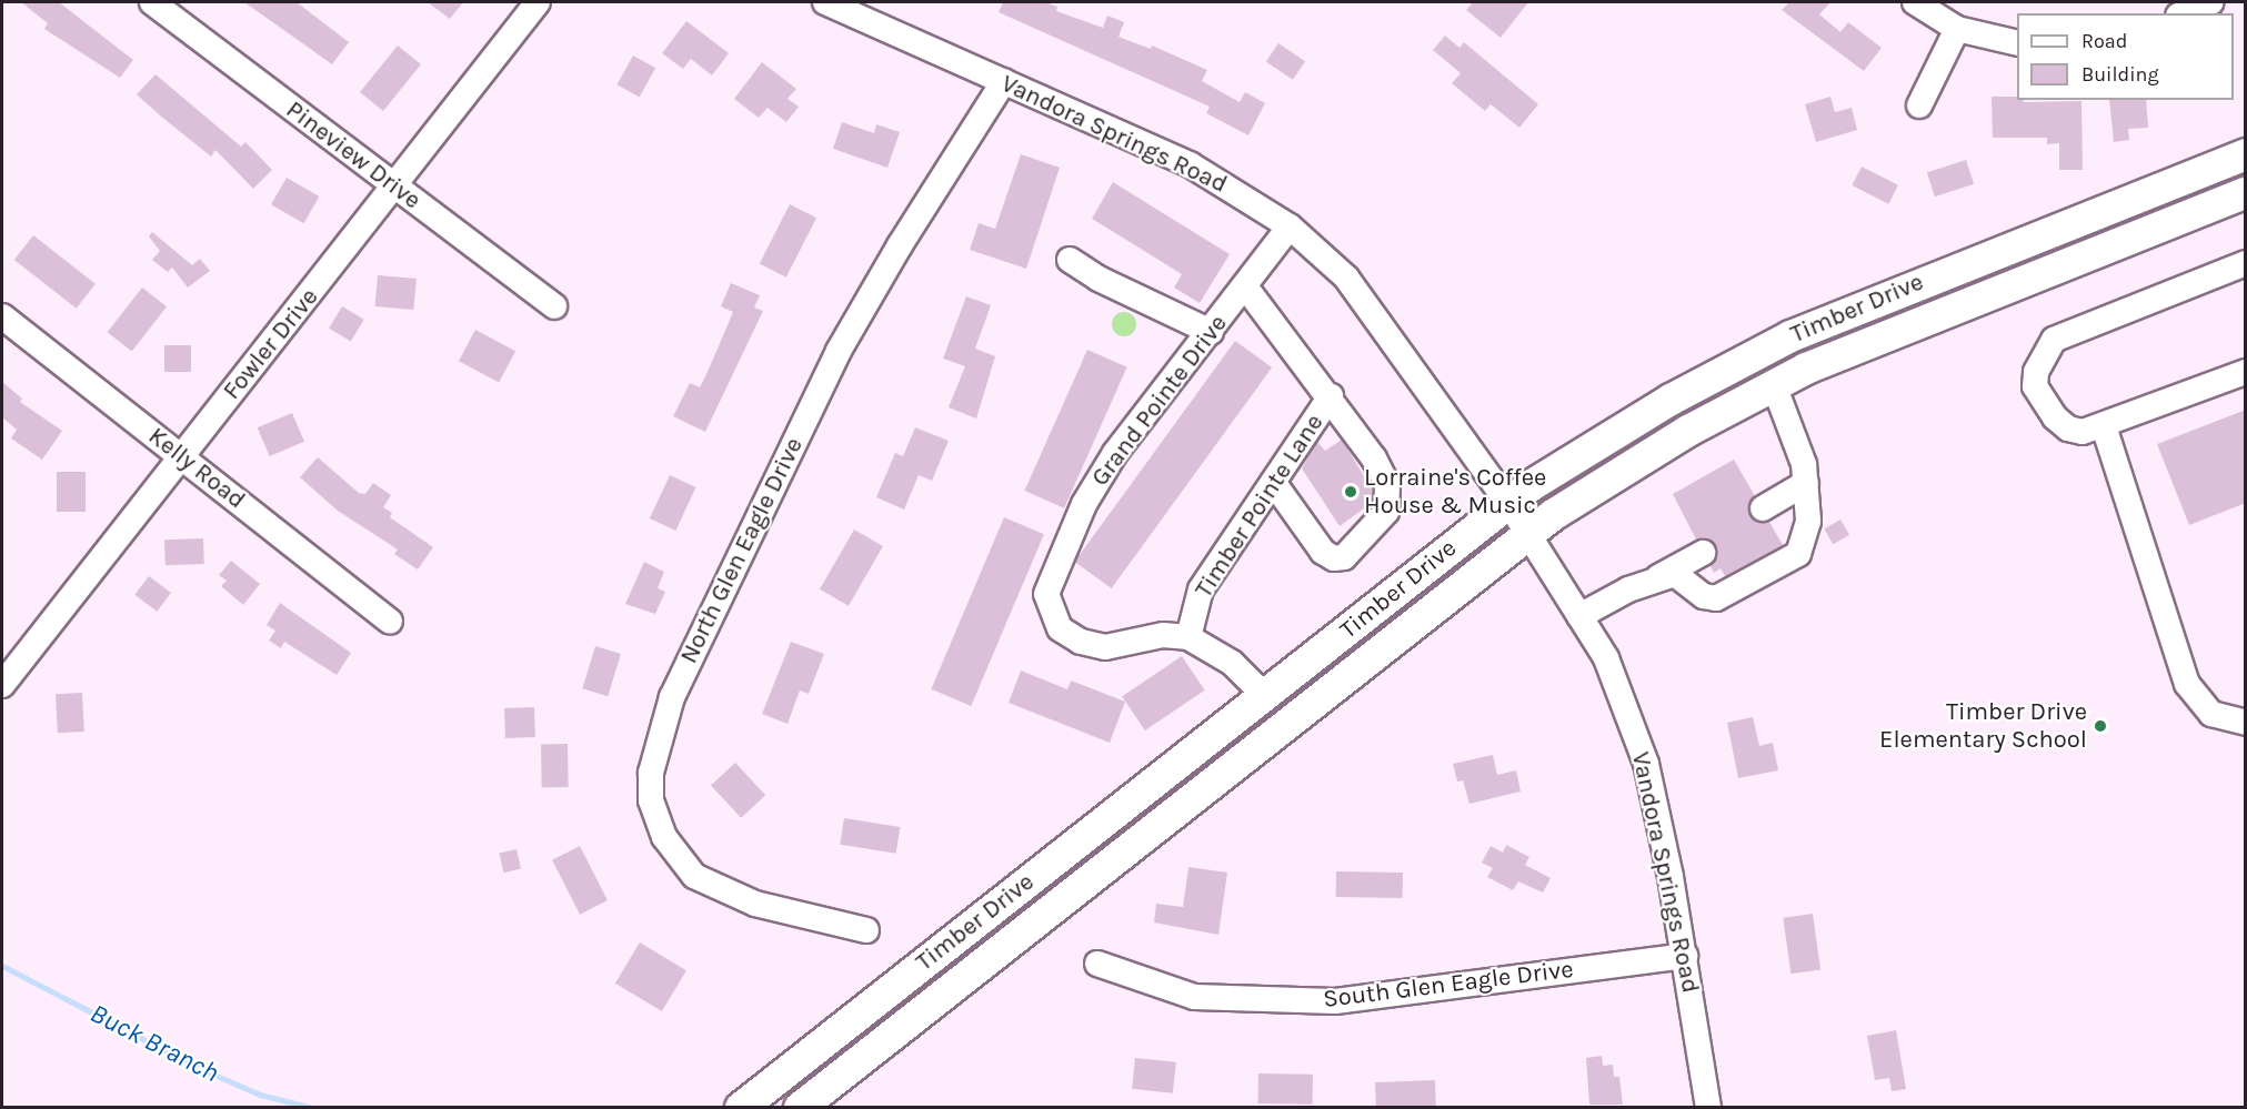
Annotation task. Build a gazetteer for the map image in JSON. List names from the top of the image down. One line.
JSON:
{"streets":{"main road":["Timber Drive"],"street":["Vandora Springs Road","Pineview Drive","Fowler Drive","Grand Pointe Drive","Kelly Road","Timber Pointe Lane","North Glen Eagle Drive","South Glen Eagle Drive"]},"crossings":[["Vandora Springs Road","Timber Drive"],["Vandora Springs Road","Grand Pointe Drive"],["Vandora Springs Road","North Glen Eagle Drive"],["Vandora Springs Road","South Glen Eagle Drive"],["Pineview Drive","Fowler Drive"],["Timber Drive","Grand Pointe Drive"],["Fowler Drive","Kelly Road"],["Grand Pointe Drive","Timber Pointe Lane"]],"water":["Buck Branch"],"places":["Lorraine's Coffee House & Music","Timber Drive Elementary School"],"legend":["Road","Building"]}
